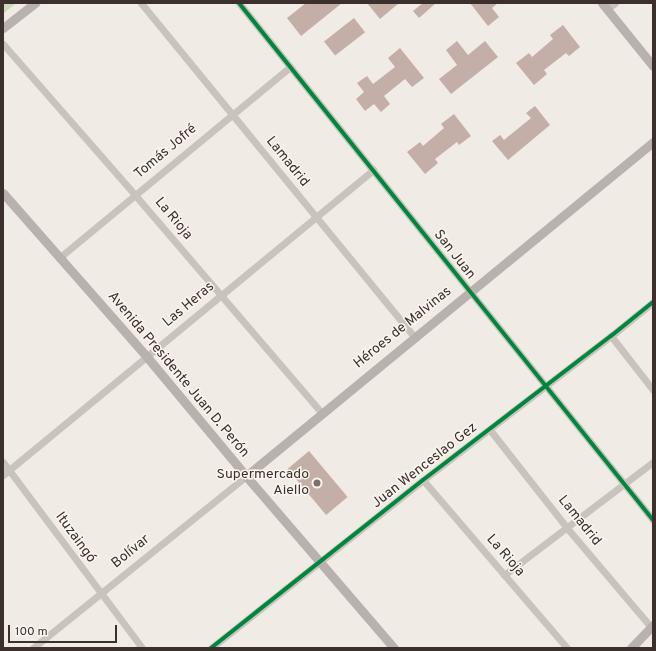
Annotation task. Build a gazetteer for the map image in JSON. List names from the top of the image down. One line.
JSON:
{"streets":{"main road":["Héroes de Malvinas","Avenida Presidente Juan D. Perón"],"street":["Tomás Jofré","Lamadrid","La Rioja","San Juan","Las Heras","Juan Wenceslao Gez","Ituzaingó","Bolívar"]},"crossings":[["Tomás Jofré","Lamadrid"],["Tomás Jofré","La Rioja"],["Tomás Jofré","San Juan"],["Tomás Jofré","Avenida Presidente Juan D. Perón"],["Lamadrid","Las Heras"],["Lamadrid","Héroes de Malvinas"],["Lamadrid","Juan Wenceslao Gez"],["La Rioja","Las Heras"],["La Rioja","Héroes de Malvinas"],["La Rioja","Juan Wenceslao Gez"],["San Juan","Las Heras"],["San Juan","Héroes de Malvinas"],["San Juan","Juan Wenceslao Gez"],["Las Heras","Avenida Presidente Juan D. Perón"],["Las Heras","Ituzaingó"],["Héroes de Malvinas","Avenida Presidente Juan D. Perón"],["Héroes de Malvinas","Bolívar"],["Avenida Presidente Juan D. Perón","Juan Wenceslao Gez"],["Avenida Presidente Juan D. Perón","Bolívar"],["Ituzaingó","Bolívar"]],"places":["Supermercado Aiello"],"scale_bar":"100 m"}
